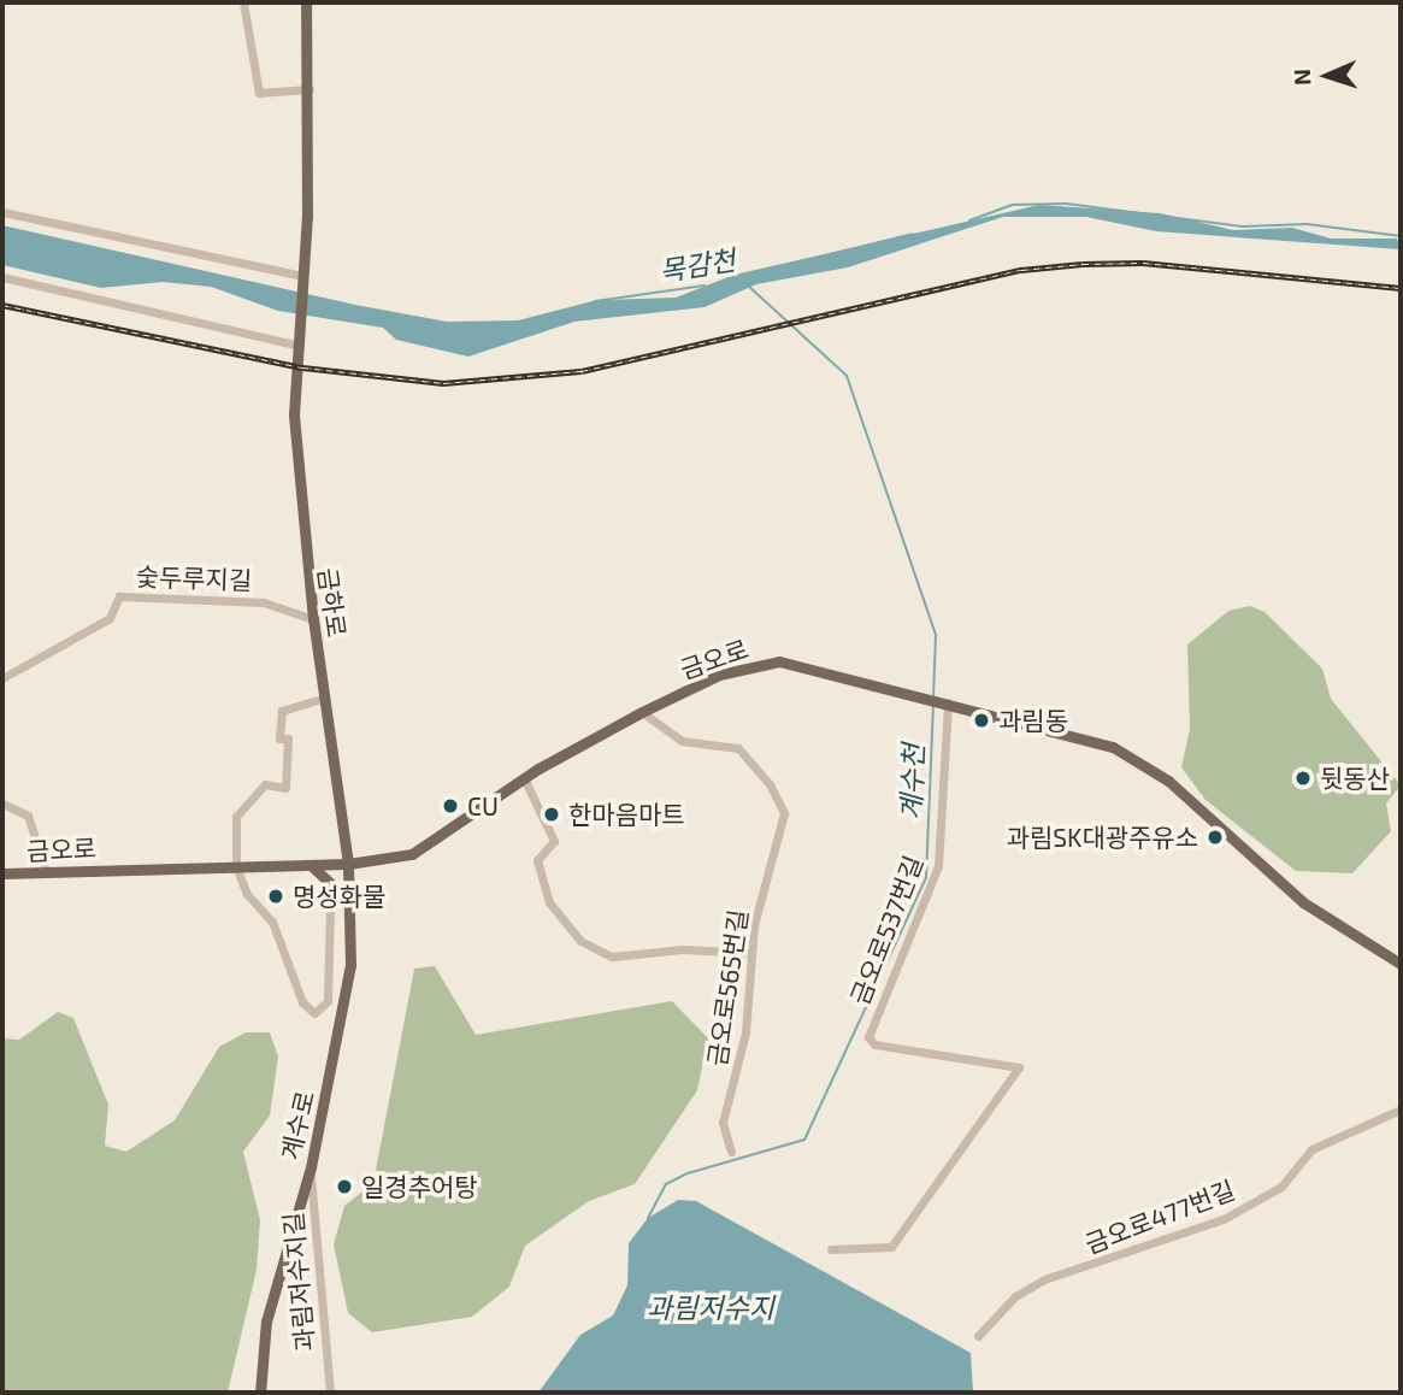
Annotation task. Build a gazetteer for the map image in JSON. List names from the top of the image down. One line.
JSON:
{"streets":{"main road":["금하로","금오로","계수로"],"street":["숯두루지길","금오로537번길","금오로565번길","금오로477번길","과림저수지길"]},"crossings":[["숯두루지길","금하로"],["금하로","금오로"],["금하로","계수로"],["금오로","금오로537번길"],["금오로","금오로565번길"],["금오로","계수로"],["계수로","과림저수지길"]],"water":["목감천","계수천","과림저수지"],"places":["과림동","뒷동산","CU","한마음마트","과림SK대광주유소","명성화물","일경추어탕"],"north":"left"}
